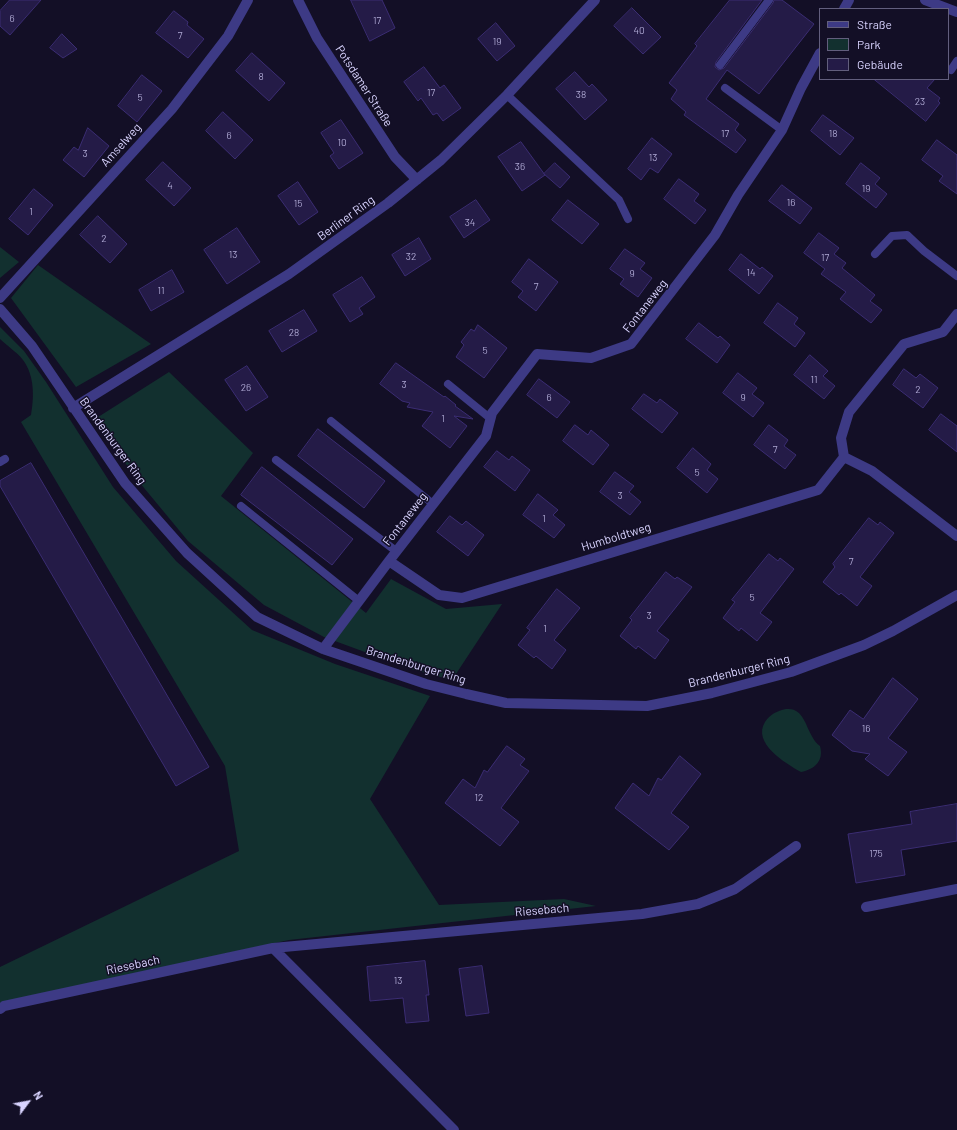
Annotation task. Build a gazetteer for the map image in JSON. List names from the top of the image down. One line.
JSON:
{"streets":{"street":["Potsdamer Straße","Amselweg","Berliner Ring","Fontaneweg","Brandenburger Ring","Humboldtweg","Riesebach"]},"crossings":[["Potsdamer Straße","Berliner Ring"],["Berliner Ring","Brandenburger Ring"],["Fontaneweg","Brandenburger Ring"],["Fontaneweg","Humboldtweg"]],"house_numbers":["6","17","40","7","19","8","17","38","5","23","17","18","6","10","3","13","36","4","19","16","15","1","34","2","13","32","17","14","9","7","11","28","5","11","3","26","2","6","9","1","7","5","3","1","7","5","3","1","16","12","175","13"],"legend":["Straße","Park","Gebäude"],"north":"top right"}
